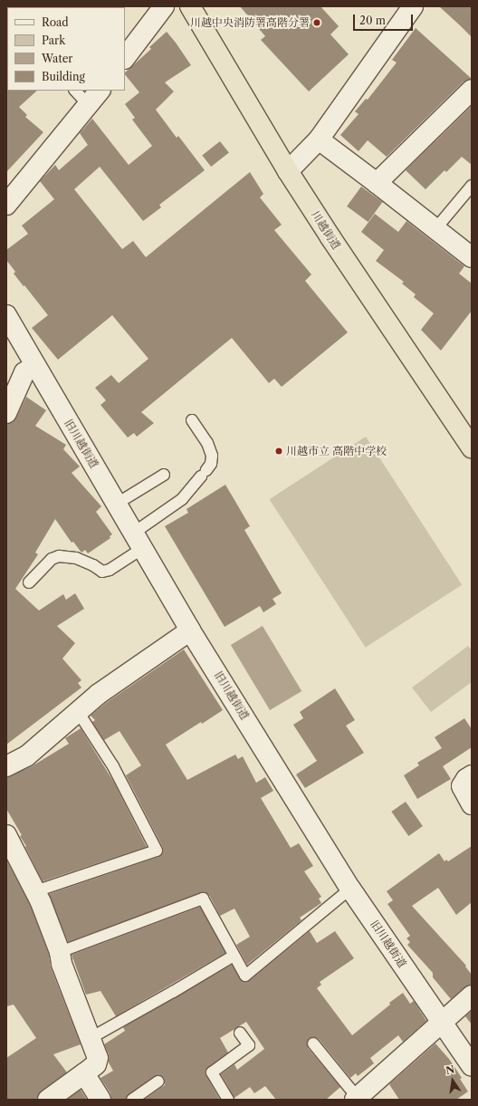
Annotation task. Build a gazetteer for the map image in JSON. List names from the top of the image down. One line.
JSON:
{"streets":{"highway":["川越街道"],"street":["旧川越街道"]},"places":["川越中央消防署高階分署","川越市立 高階中学校"],"legend":["Road","Park","Water","Building"],"scale_bar":"20 m","north":"top"}
